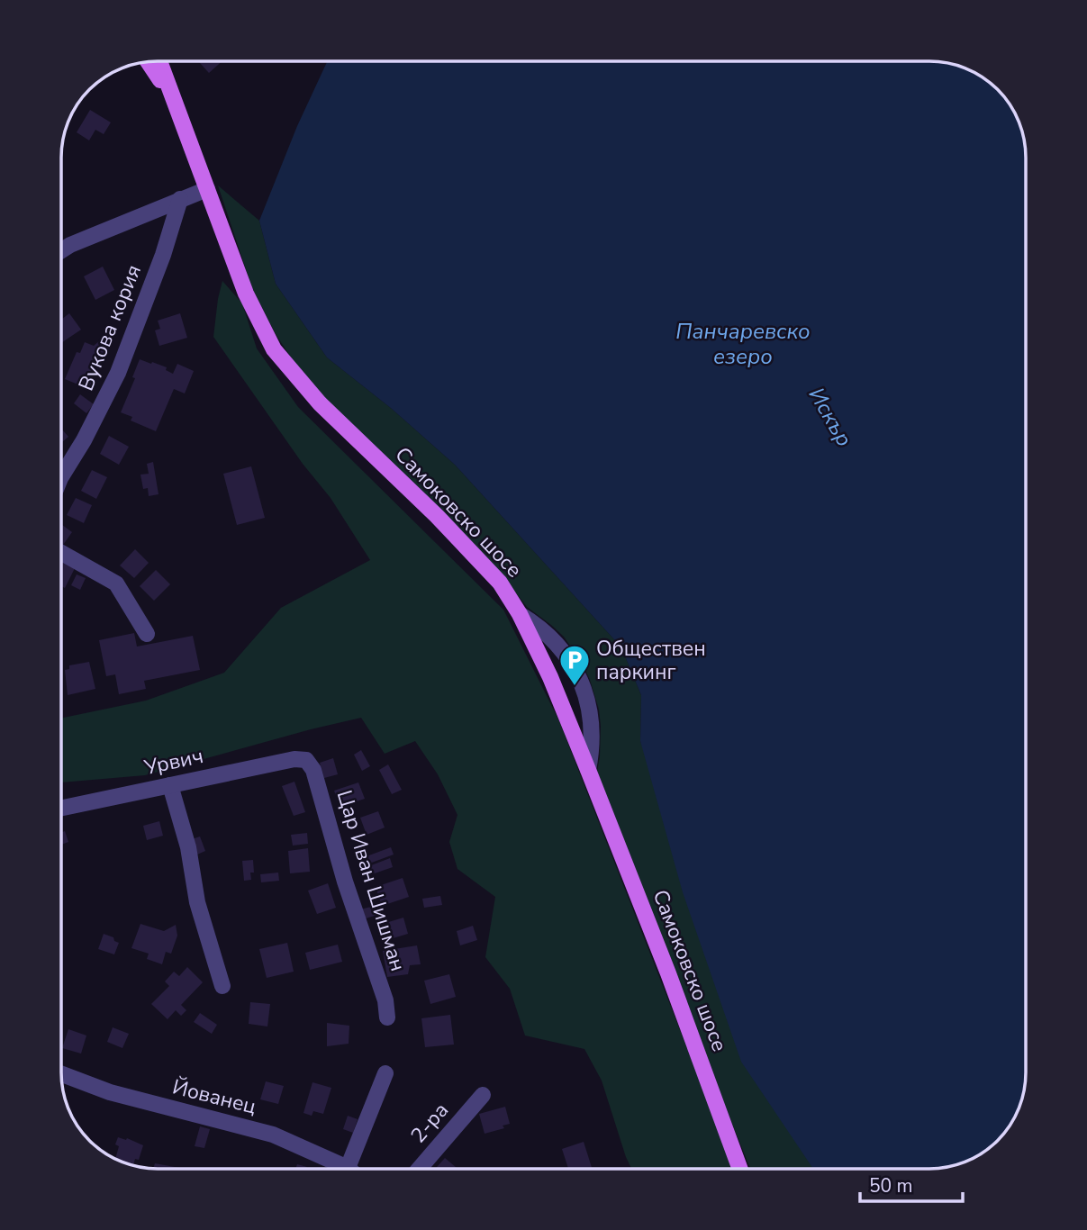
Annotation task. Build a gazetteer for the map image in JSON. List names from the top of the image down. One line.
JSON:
{"streets":{"main road":["Самоковско шосе"],"street":["Вукова кория","Урвич","Цар Иван Шишман","Йованец","2-ра"]},"crossings":[["Урвич","Цар Иван Шишман"]],"water":["Панчаревско езеро","Искър"],"places":{"parking":["Обществен паркинг"]},"scale_bar":"50 m"}
